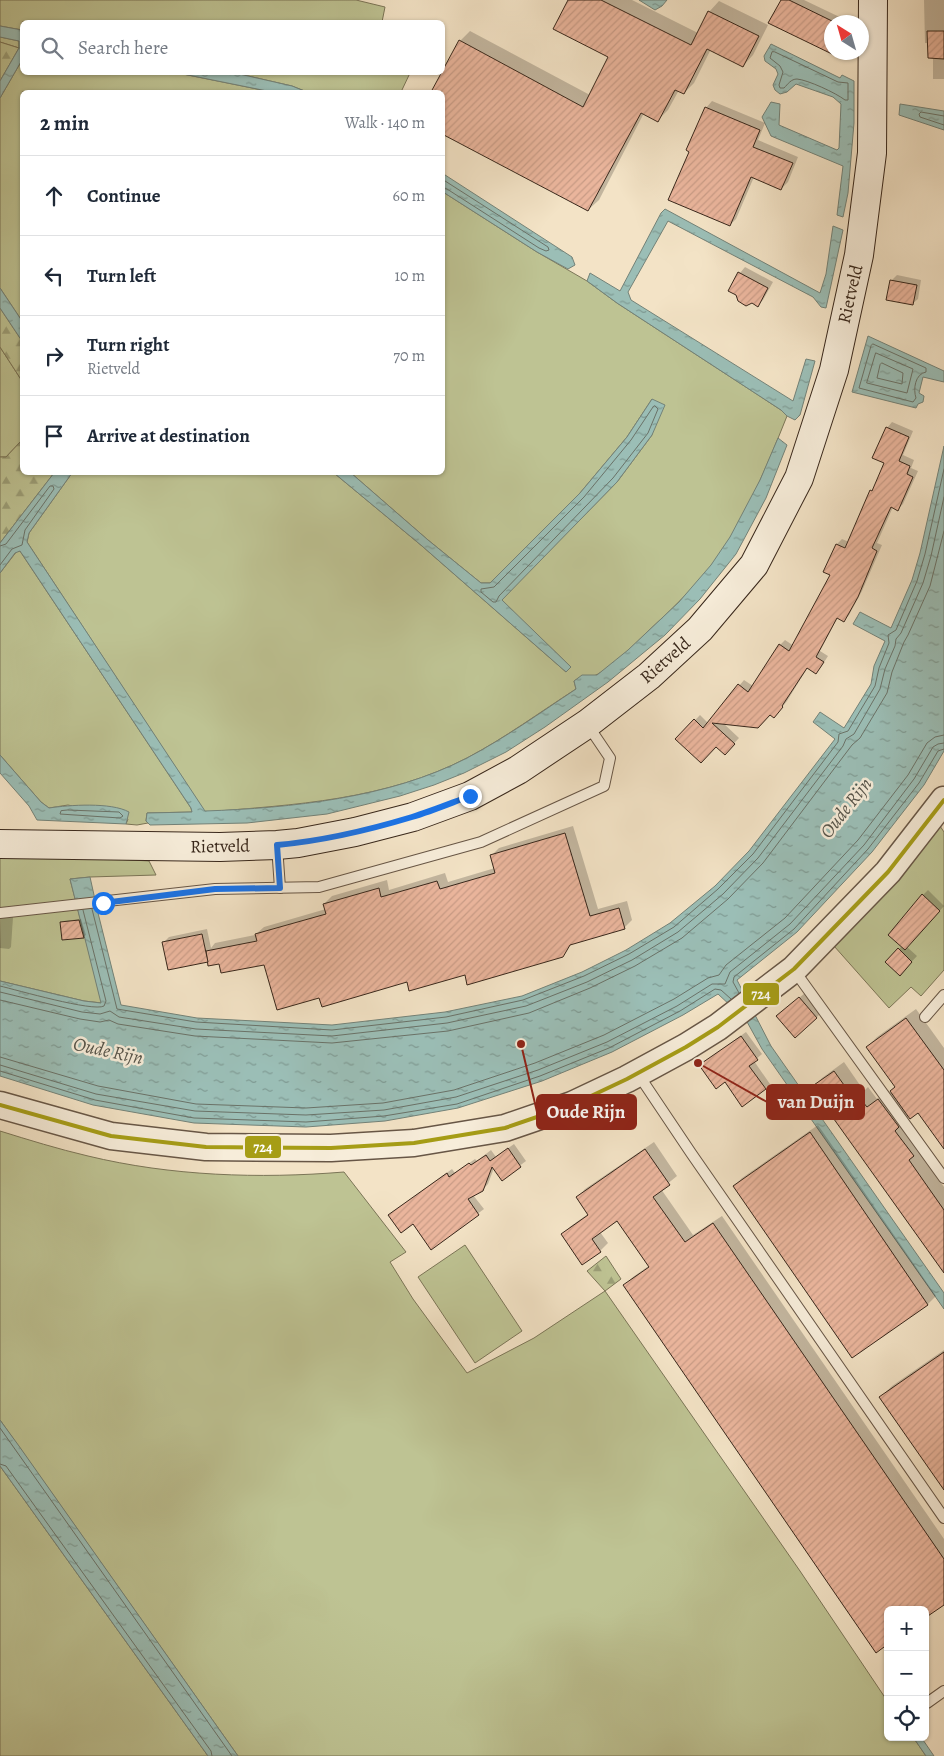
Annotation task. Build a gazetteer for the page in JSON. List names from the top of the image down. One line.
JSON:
{"streets":{"main road":["Rietveld"]},"water":["Oude Rijn"],"places":["Oude Rijn","van Duijn"],"lines":["transit line 724"],"north":"top left","page":{"search":"Search here","heading":["2 min","Walk · 140 m"],"list":[["Continue","60 m"],["Turn left","10 m"],["Turn right","Rietveld","70 m"],"Arrive at destination"],"map_buttons":["+","−"]}}
